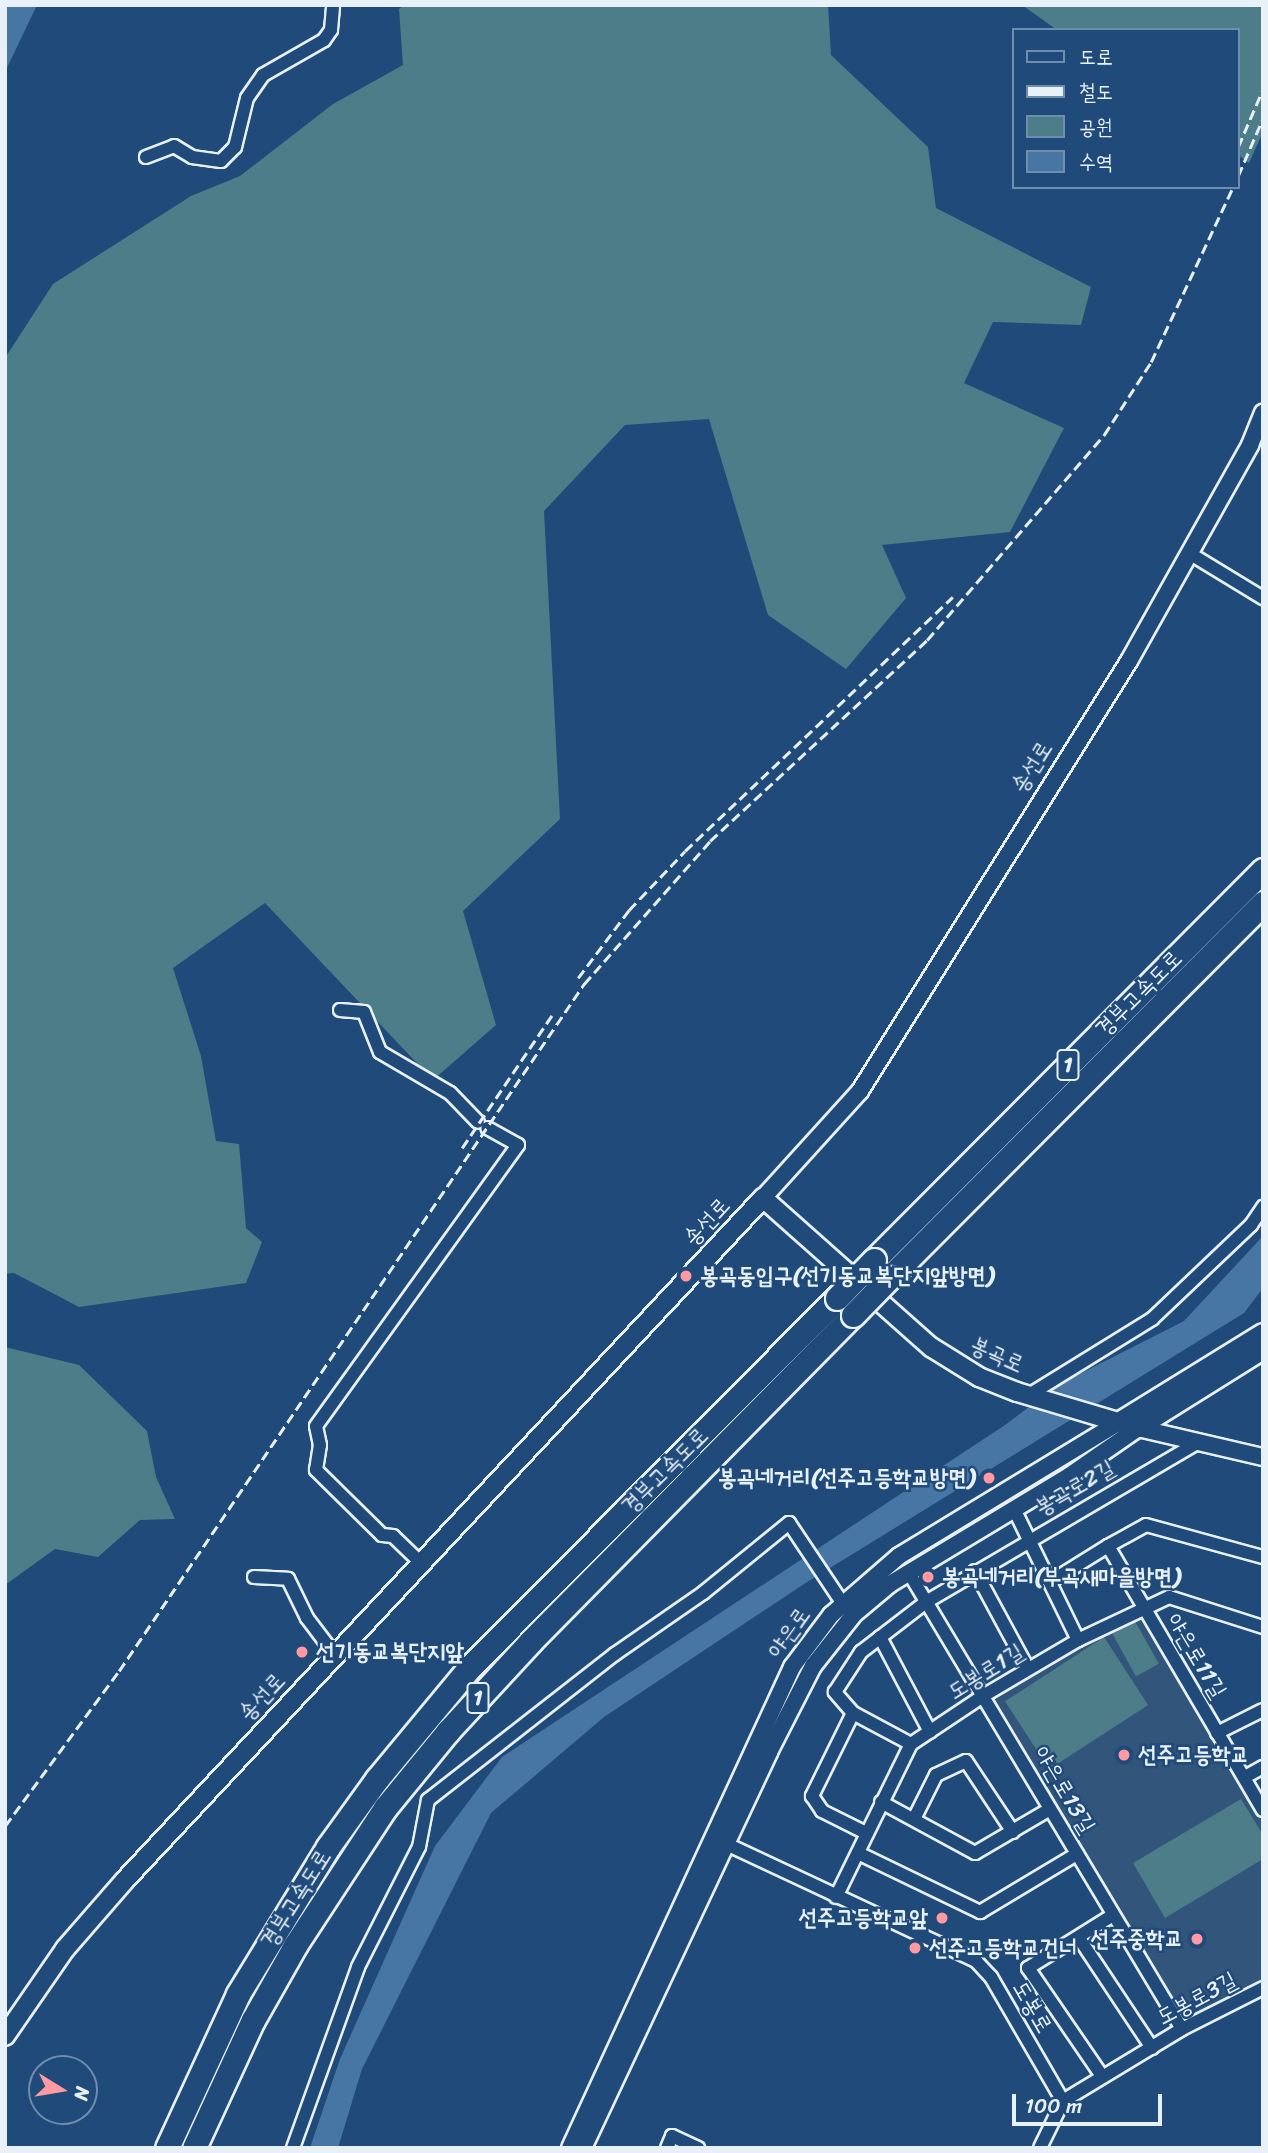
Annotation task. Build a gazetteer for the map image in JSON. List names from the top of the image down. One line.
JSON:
{"streets":{"highway":["경부고속도로","1"],"main road":["송선로","봉곡로","야은로"],"street":["봉곡로2길","야은로11길","도봉로1길","야은로13길","도봉로3길","도봉로"]},"crossings":[["송선로","봉곡로"],["봉곡로","봉곡로2길"],["봉곡로","야은로"],["봉곡로2길","야은로13길"],["야은로","야은로13길"],["야은로","도봉로"],["야은로11길","도봉로1길"],["도봉로1길","야은로13길"],["야은로13길","도봉로3길"],["도봉로3길","도봉로"]],"places":["봉곡동입구(선기동교복단지앞방면)","봉곡네거리(선주고등학교방면)","봉곡네거리(부곡새마을방면)","선기동교복단지앞","선주고등학교","선주고등학교앞","선주중학교","선주고등학교건너"],"legend":["도로","철도","공원","수역"],"scale_bar":"100 m","north":"right"}
